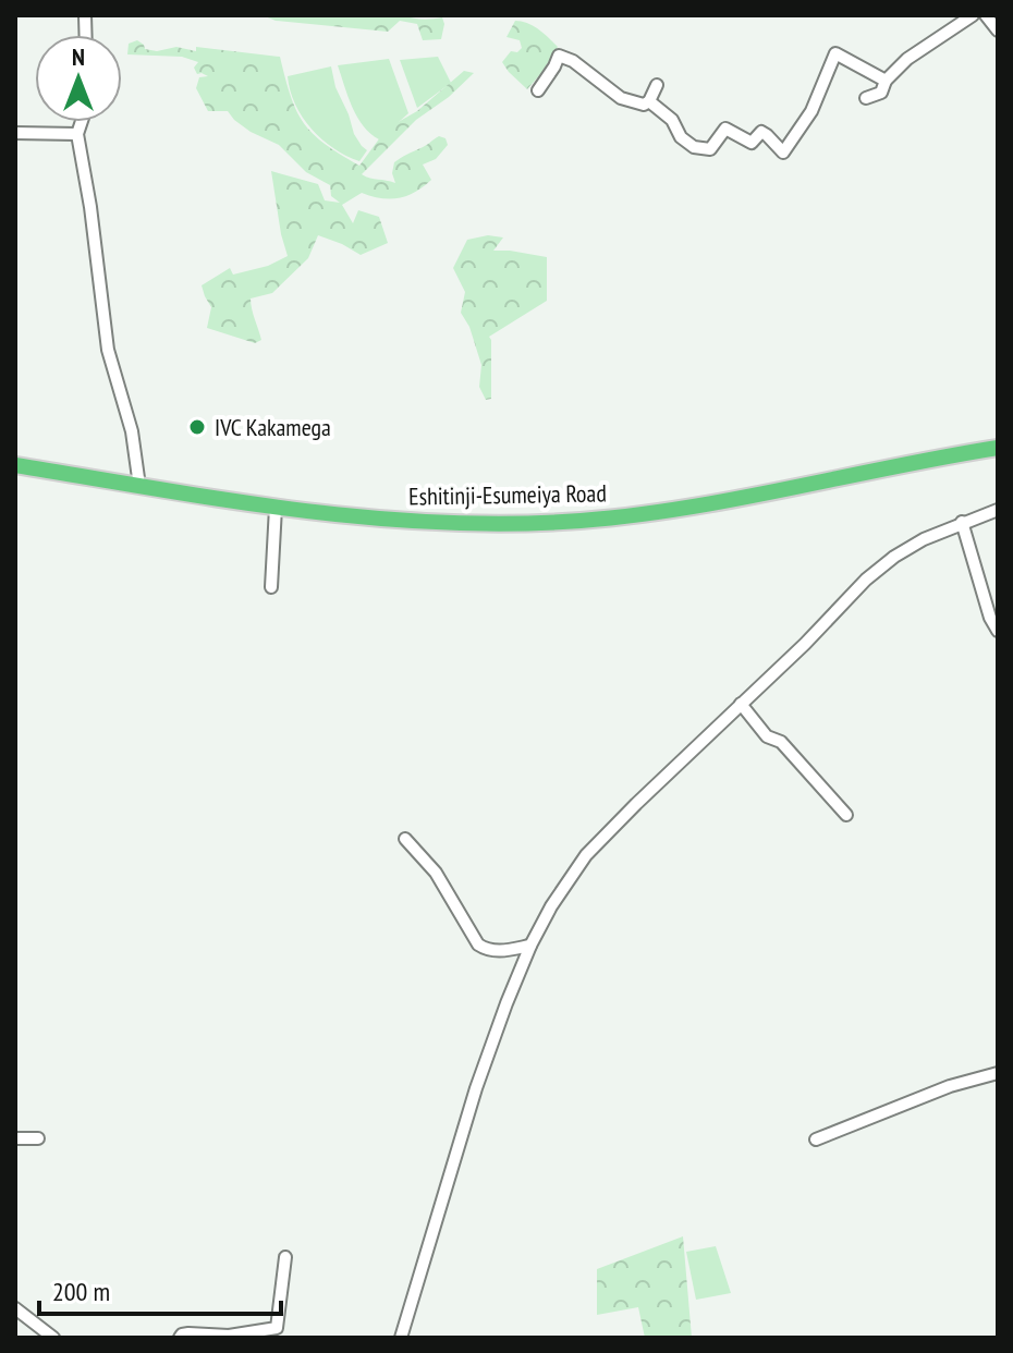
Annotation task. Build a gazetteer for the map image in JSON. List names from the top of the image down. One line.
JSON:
{"streets":{"highway":["Eshitinji-Esumeiya Road"]},"places":["IVC Kakamega"],"scale_bar":"200 m","north":"top"}
